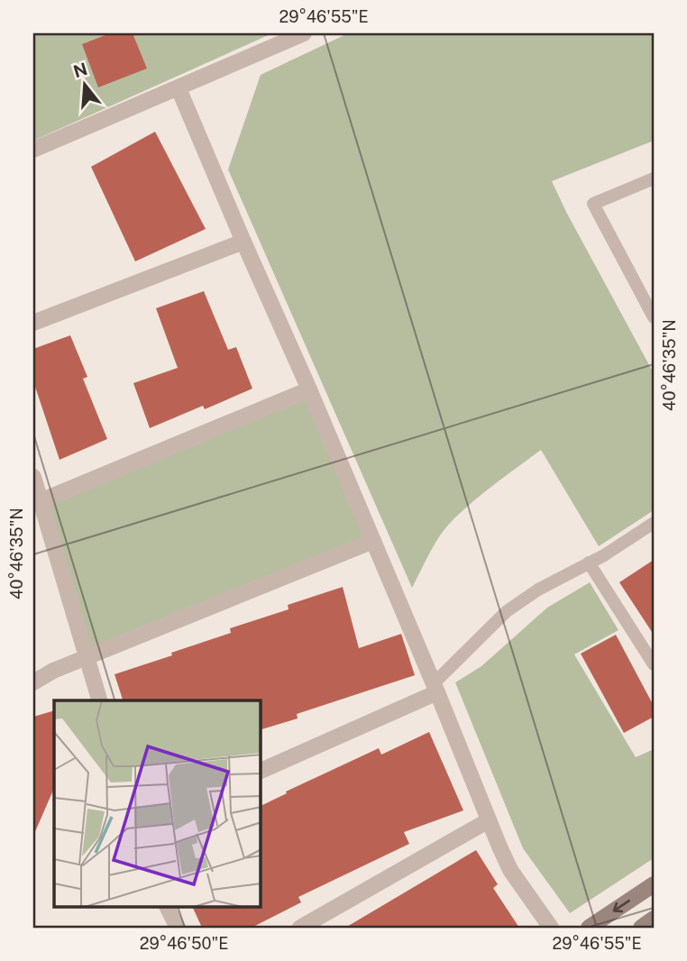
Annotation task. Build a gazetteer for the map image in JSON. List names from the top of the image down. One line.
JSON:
{"north":"top","coordinates":["29°46'55\"E","40°46'35\"N","29°46'50\"E"]}
